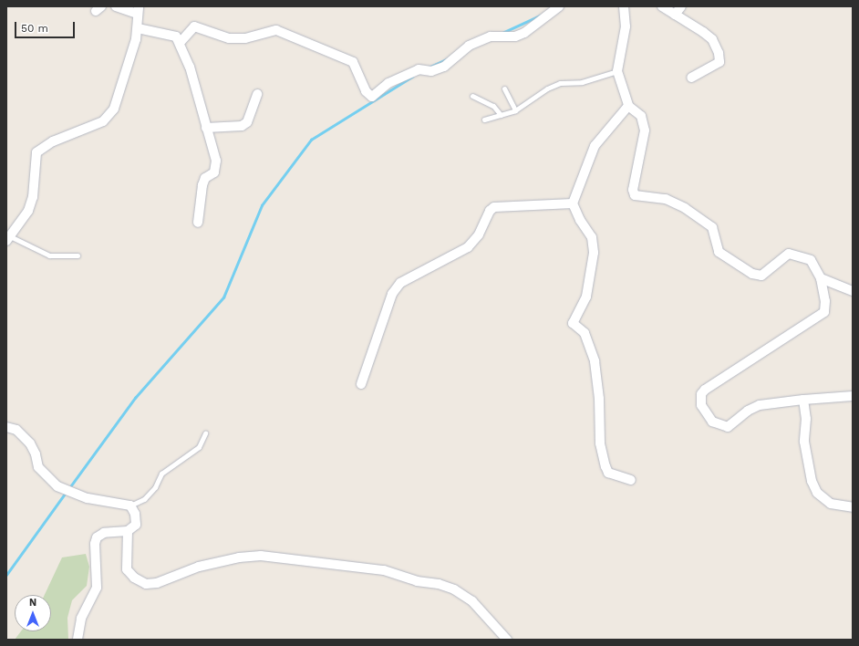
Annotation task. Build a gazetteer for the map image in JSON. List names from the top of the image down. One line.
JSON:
{"scale_bar":"50 m","north":"top"}
